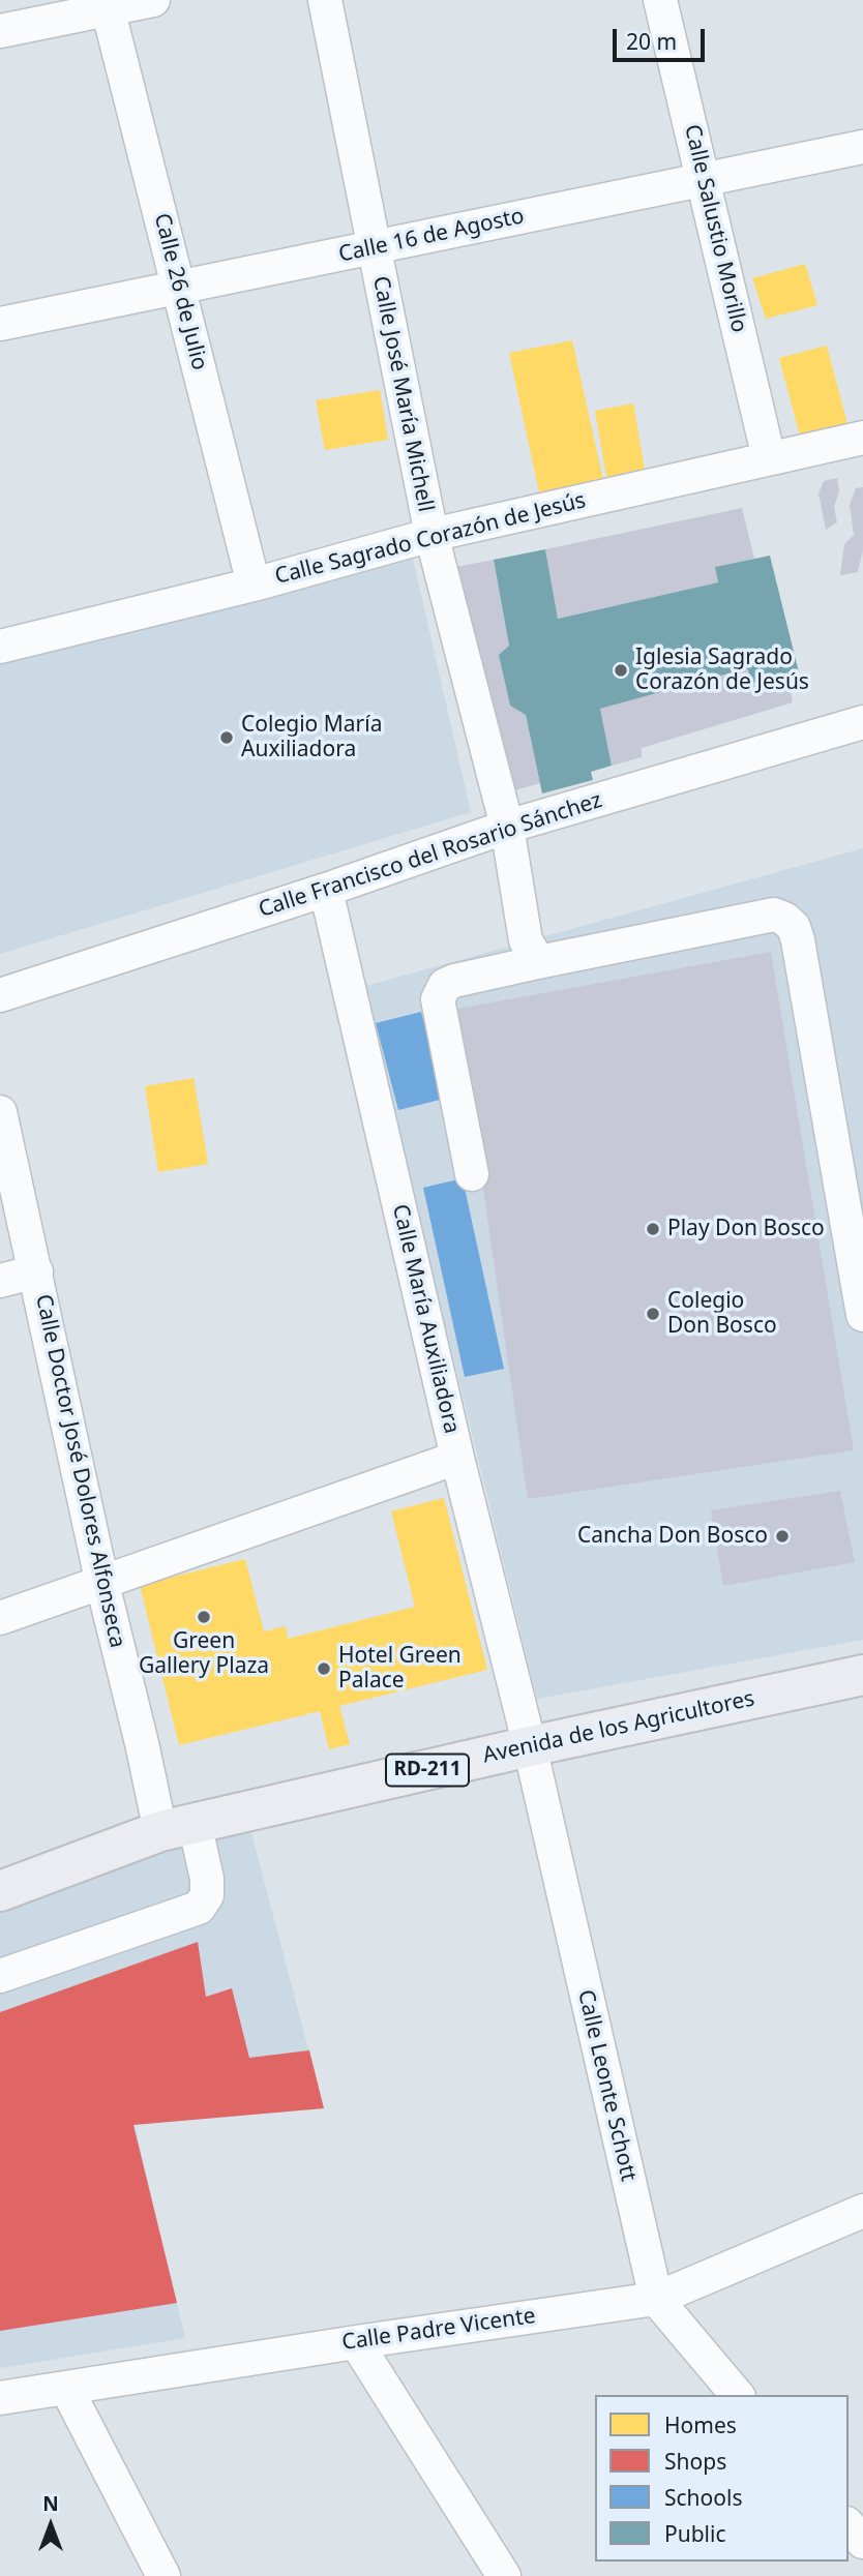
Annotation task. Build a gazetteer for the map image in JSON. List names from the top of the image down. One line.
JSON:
{"streets":{"main road":["Avenida de los Agricultores","RD-211"],"street":["Calle Salustio Morillo","Calle 16 de Agosto","Calle 26 de Julio","Calle José María Michell","Calle Sagrado Corazón de Jesús","Calle Francisco del Rosario Sánchez","Calle María Auxiliadora","Calle Doctor José Dolores Alfonseca","Calle Leonte Schott","Calle Padre Vicente"]},"crossings":[["Calle Salustio Morillo","Calle 16 de Agosto"],["Calle Salustio Morillo","Calle Sagrado Corazón de Jesús"],["Calle 16 de Agosto","Calle 26 de Julio"],["Calle 16 de Agosto","Calle José María Michell"],["Calle 26 de Julio","Calle Sagrado Corazón de Jesús"],["Calle José María Michell","Calle Sagrado Corazón de Jesús"],["Calle José María Michell","Calle Francisco del Rosario Sánchez"],["Calle Francisco del Rosario Sánchez","Calle María Auxiliadora"],["Calle María Auxiliadora","Avenida de los Agricultores"],["Calle María Auxiliadora","Calle Leonte Schott"],["Calle Doctor José Dolores Alfonseca","Avenida de los Agricultores"],["Avenida de los Agricultores","Calle Leonte Schott"],["Calle Leonte Schott","Calle Padre Vicente"]],"places":["Iglesia Sagrado Corazón de Jesús","Colegio María Auxiliadora","Play Don Bosco","Colegio Don Bosco","Cancha Don Bosco","Green Gallery Plaza","Hotel Green Palace"],"legend":["Homes","Shops","Schools","Public"],"scale_bar":"20 m","north":"top"}
